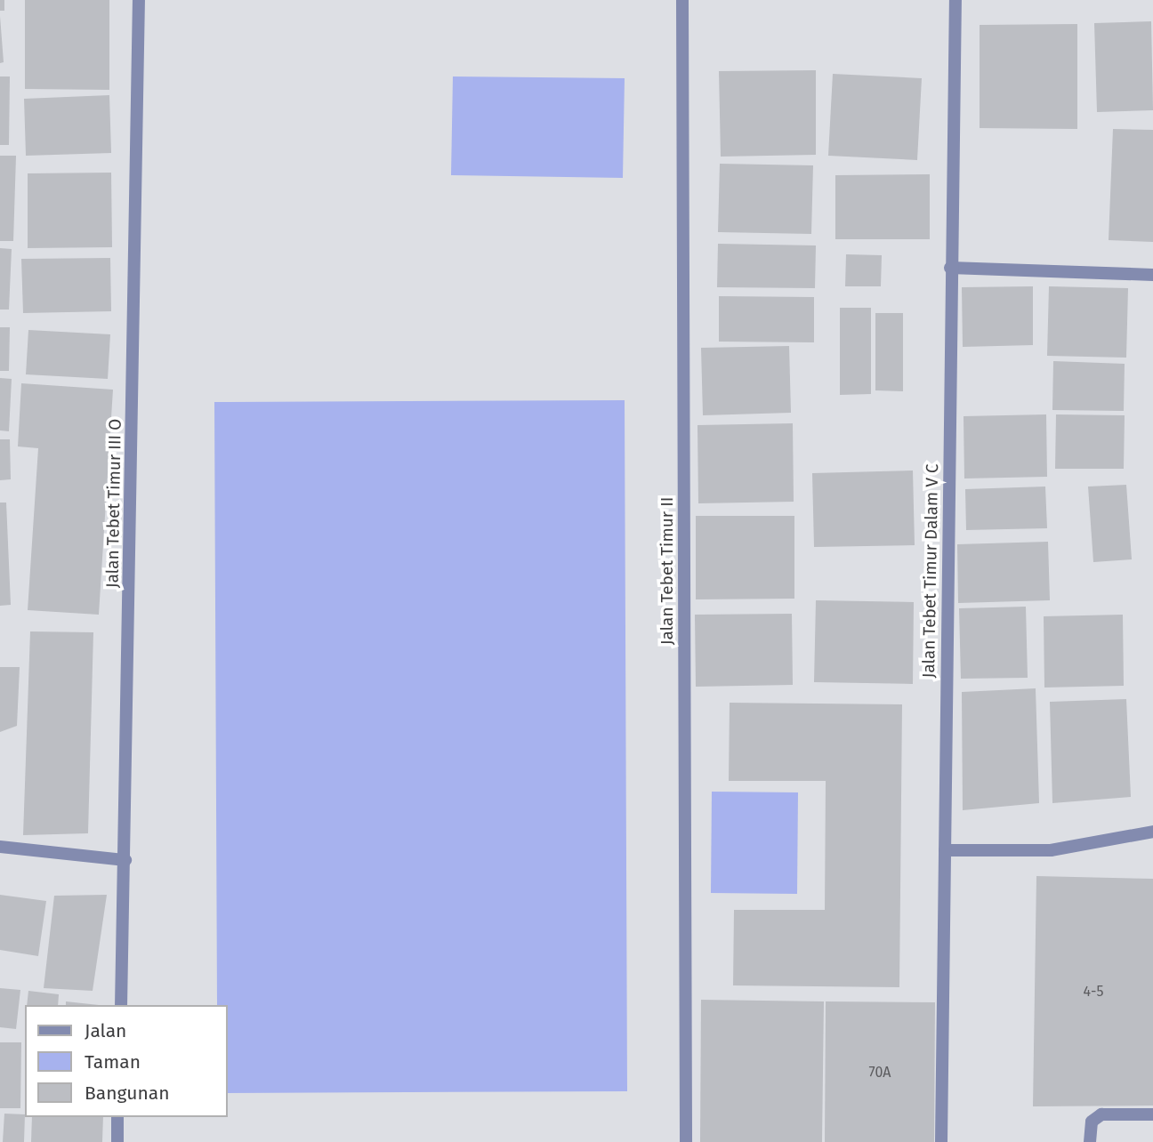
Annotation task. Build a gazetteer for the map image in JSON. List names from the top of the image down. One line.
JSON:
{"streets":{"street":["Jalan Tebet Timur III O","Jalan Tebet Timur II","Jalan Tebet Timur Dalam V C"]},"house_numbers":["4-5","70A"],"legend":["Jalan","Taman","Bangunan"]}
